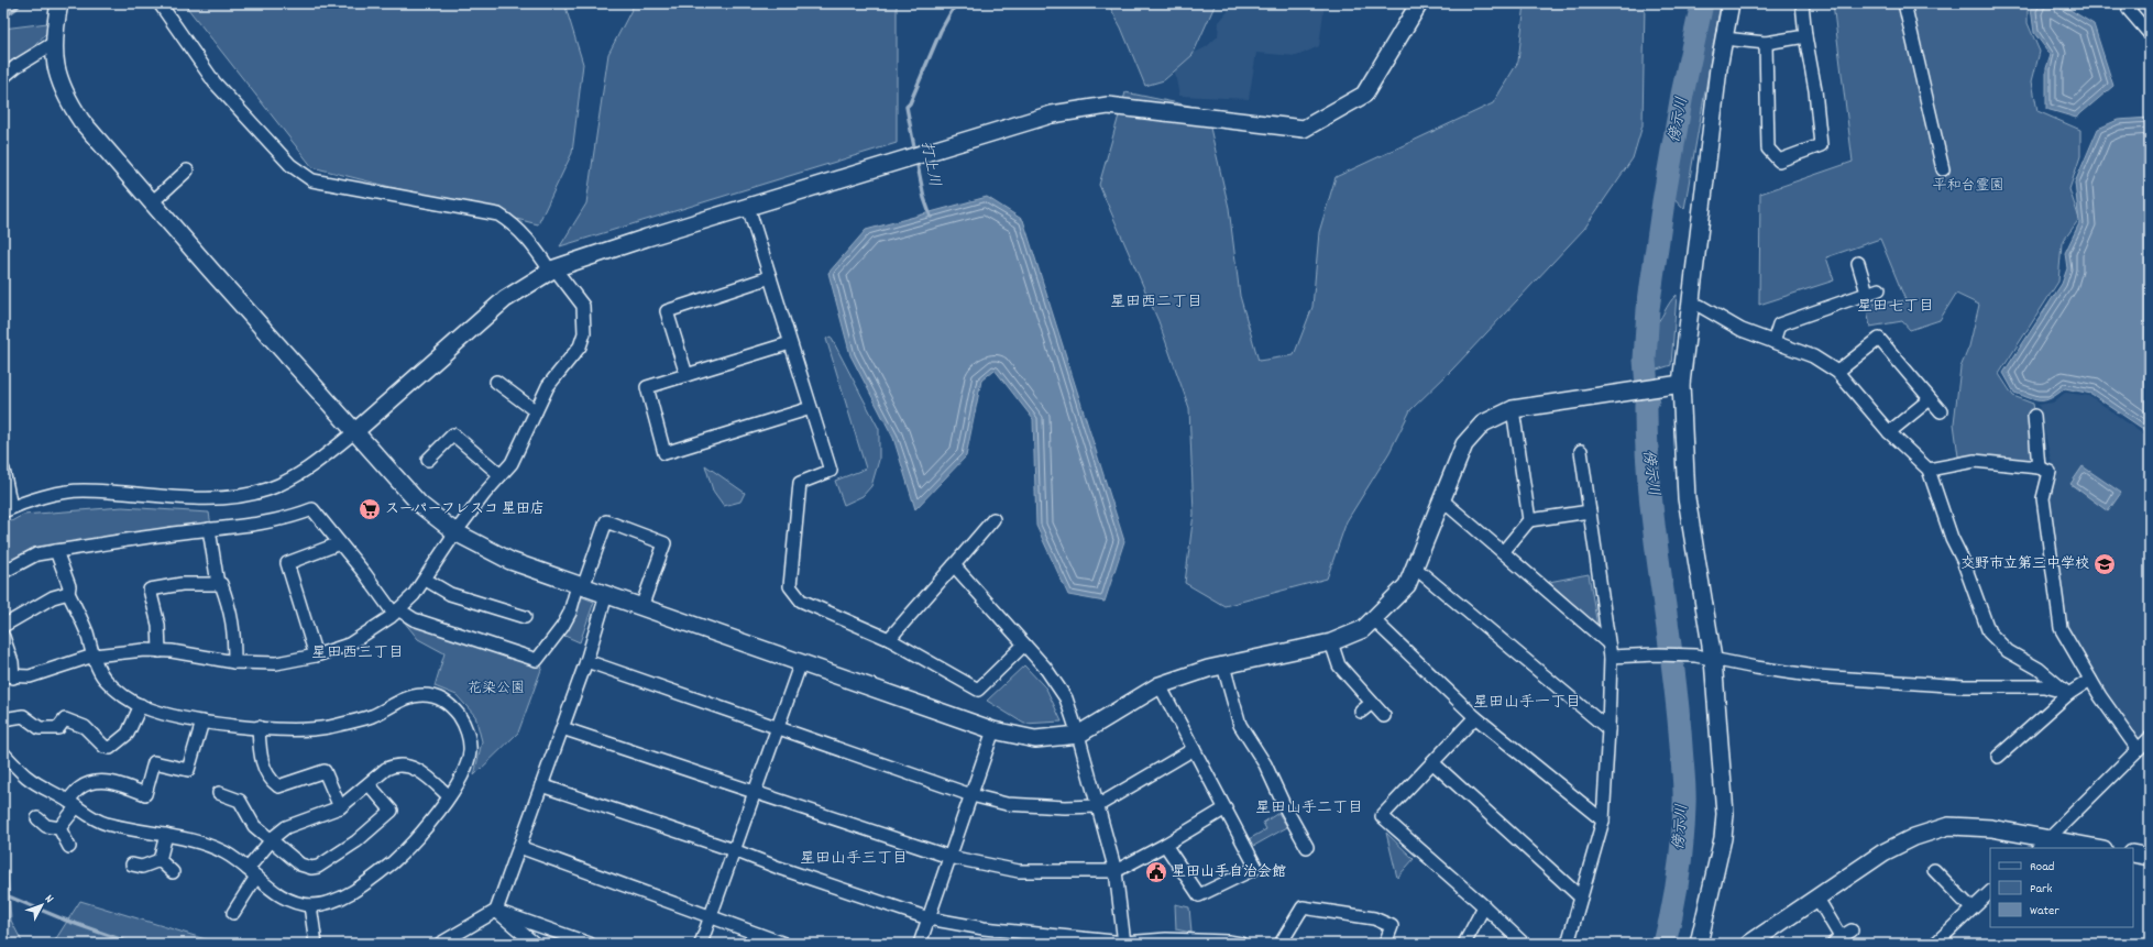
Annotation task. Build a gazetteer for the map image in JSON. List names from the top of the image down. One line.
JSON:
{"districts":["星田西二丁目","星田七丁目","星田西三丁目","星田山手一丁目","星田山手二丁目","星田山手三丁目"],"water":["傍示川","打上川"],"parks":["平和台霊園","花染公園"],"places":{"supermarket":["スーパーフレスコ 星田店"],"school or university":["交野市立第三中学校"],"public building":["星田山手自治会館"]},"legend":["Road","Park","Water"],"north":"top right"}
